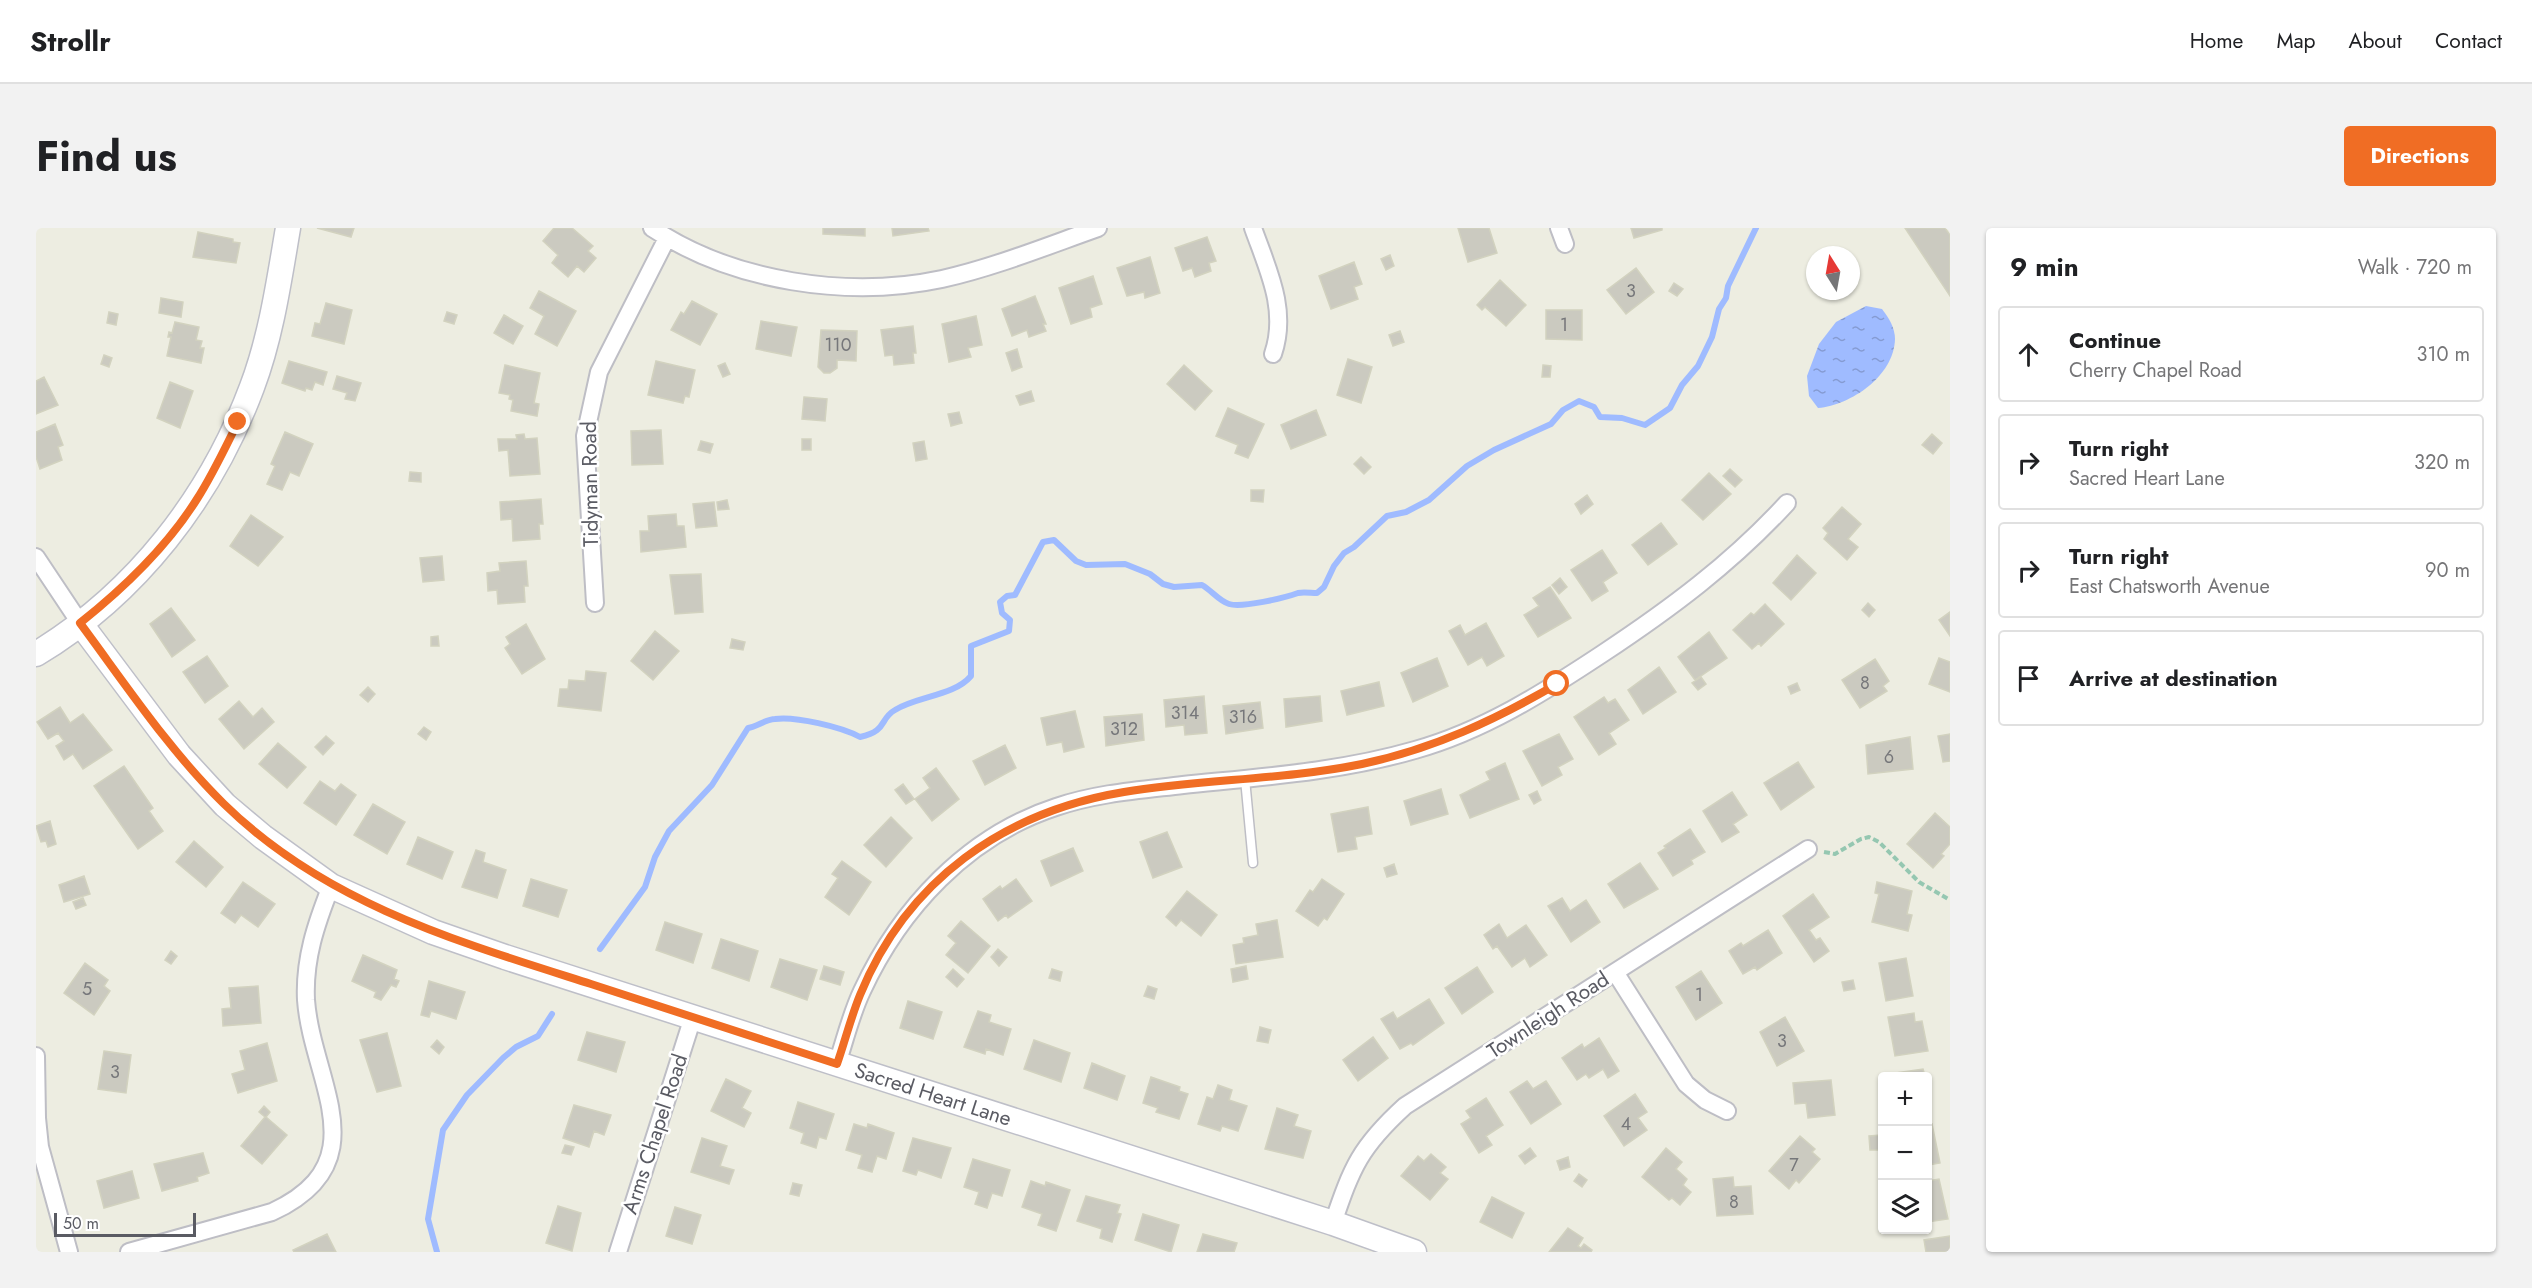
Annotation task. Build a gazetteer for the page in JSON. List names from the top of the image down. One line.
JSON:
{"streets":{"street":["Tidyman Road","Townleigh Road","Sacred Heart Lane","Arms Chapel Road"]},"crossings":[["Townleigh Road","Sacred Heart Lane"],["Sacred Heart Lane","Arms Chapel Road"]],"house_numbers":["3","1","110","8","314","316","312","6","5","1","3","3","4","7","8"],"scale_bar":"50 m","north":"top","page":{"header":"Strollr","nav":["Home","Map","About","Contact"],"title":"Find us","buttons":"Directions","heading":["9 min","Walk · 720 m"],"list":[["Continue","Cherry Chapel Road","310 m"],["Turn right","Sacred Heart Lane","320 m"],["Turn right","East Chatsworth Avenue","90 m"],"Arrive at destination"],"map_buttons":["+","−"],"scale":"50 m"}}
